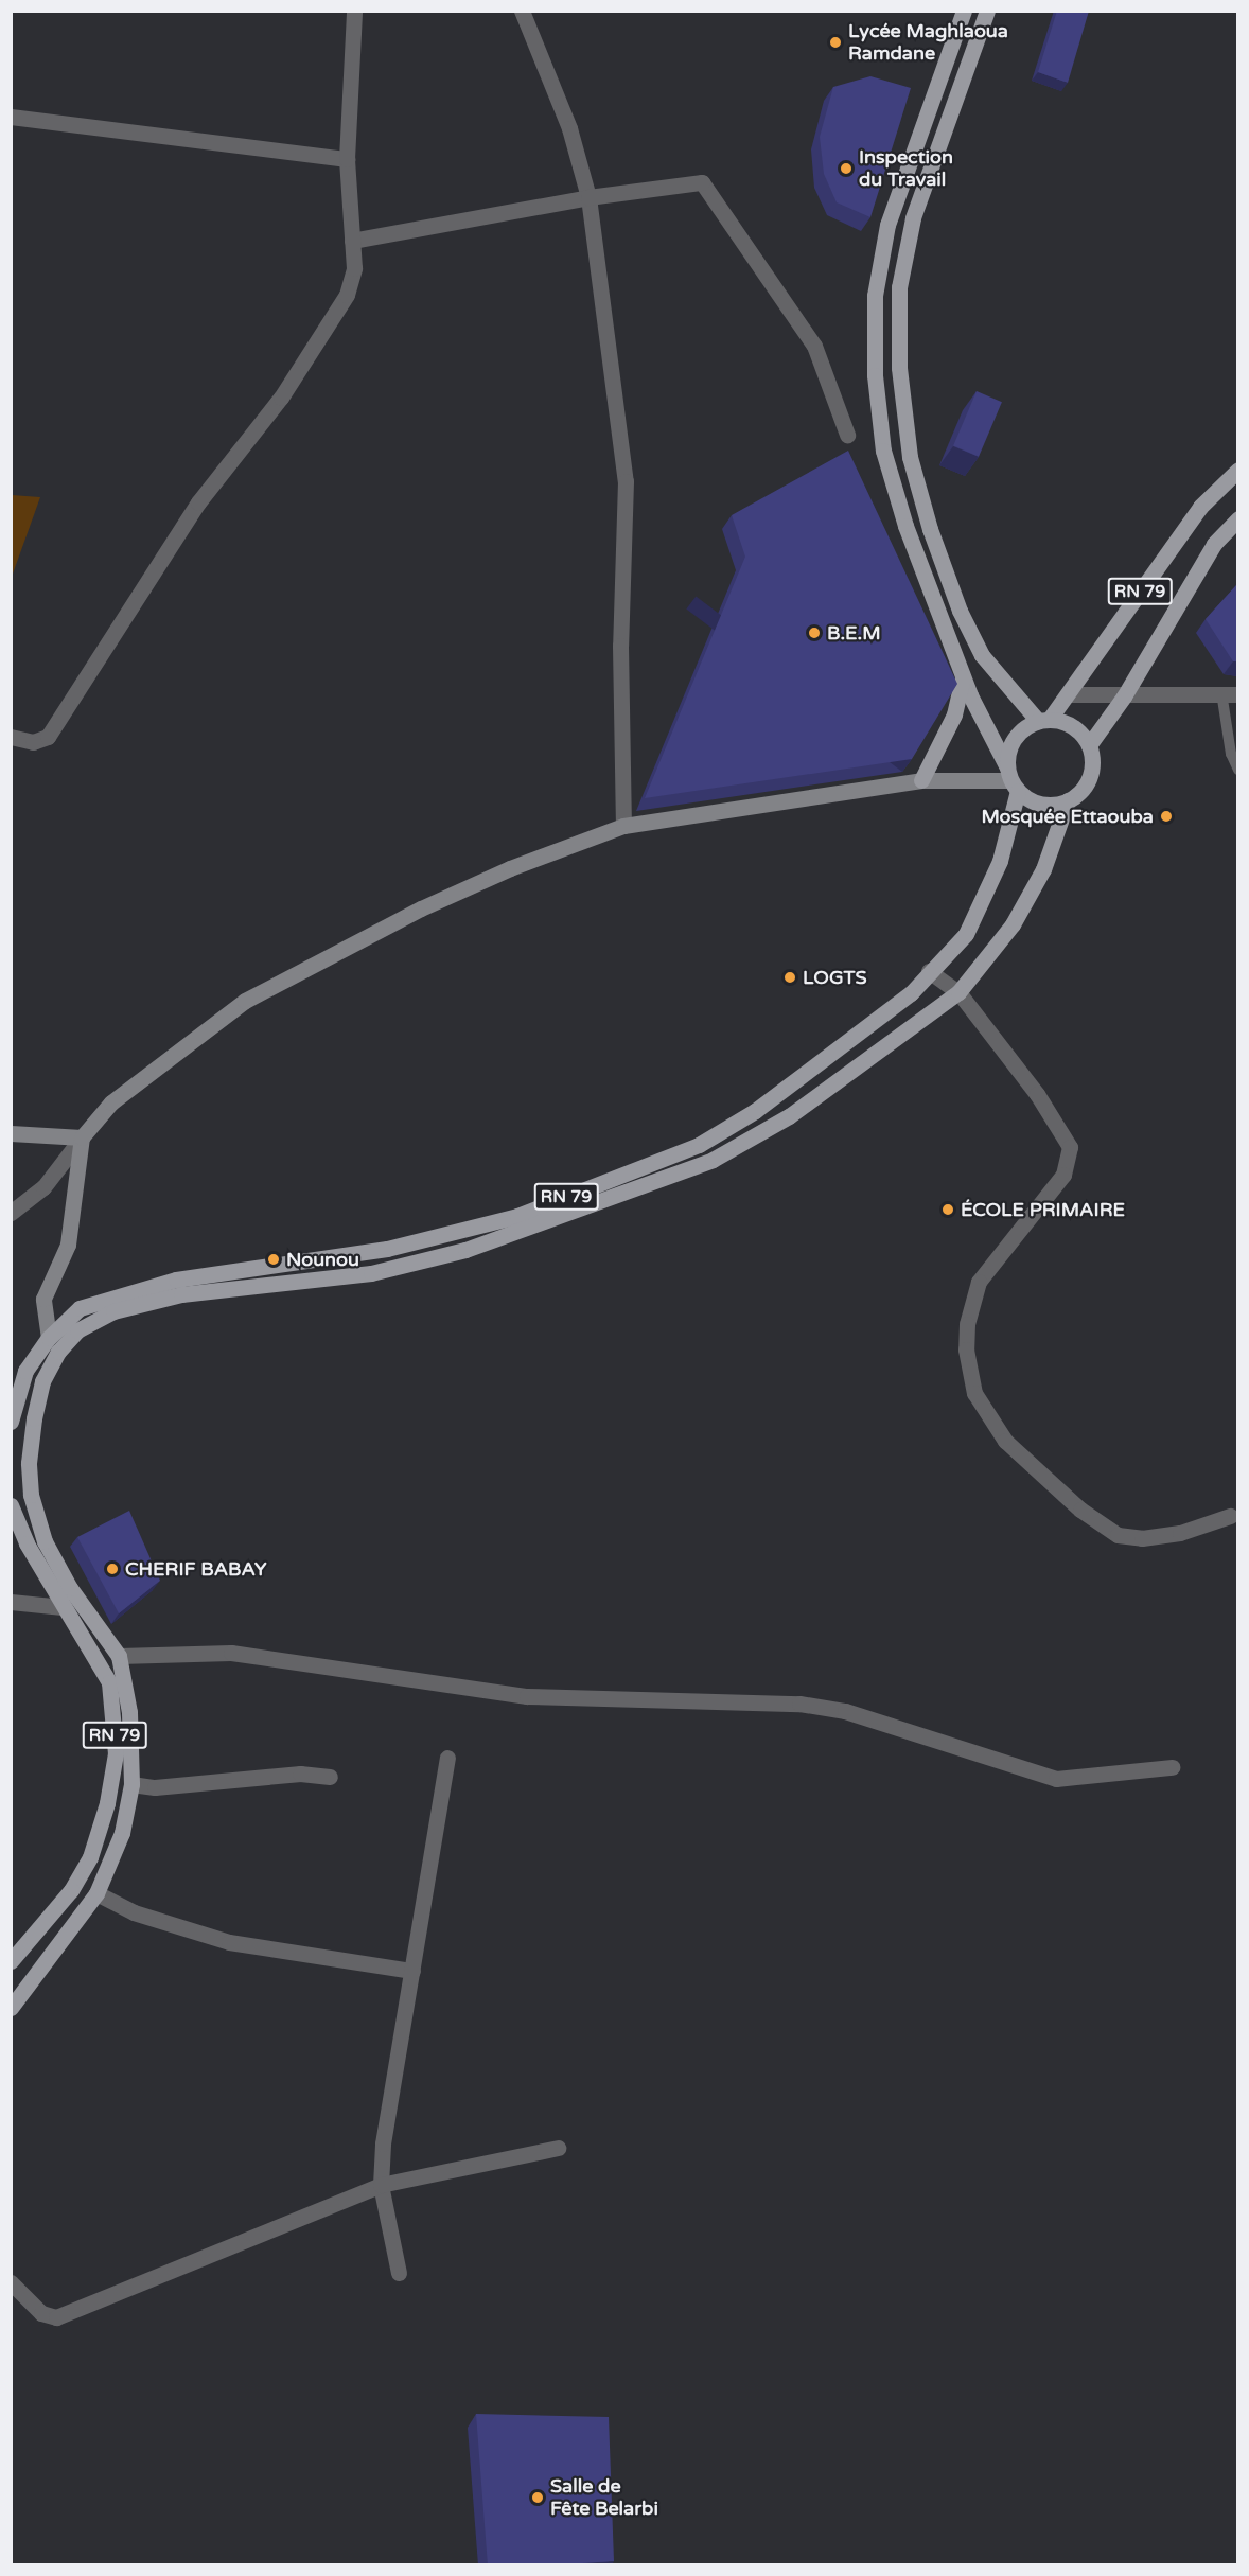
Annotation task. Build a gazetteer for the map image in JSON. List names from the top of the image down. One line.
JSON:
{"streets":{"main road":["RN 79"]},"places":["Lycée Maghlaoua Ramdane","Inspection du Travail","B.E.M","Mosquée Ettaouba","LOGTS","ÉCOLE PRIMAIRE","Nounou","CHERIF BABAY","Salle de Fête Belarbi"]}
